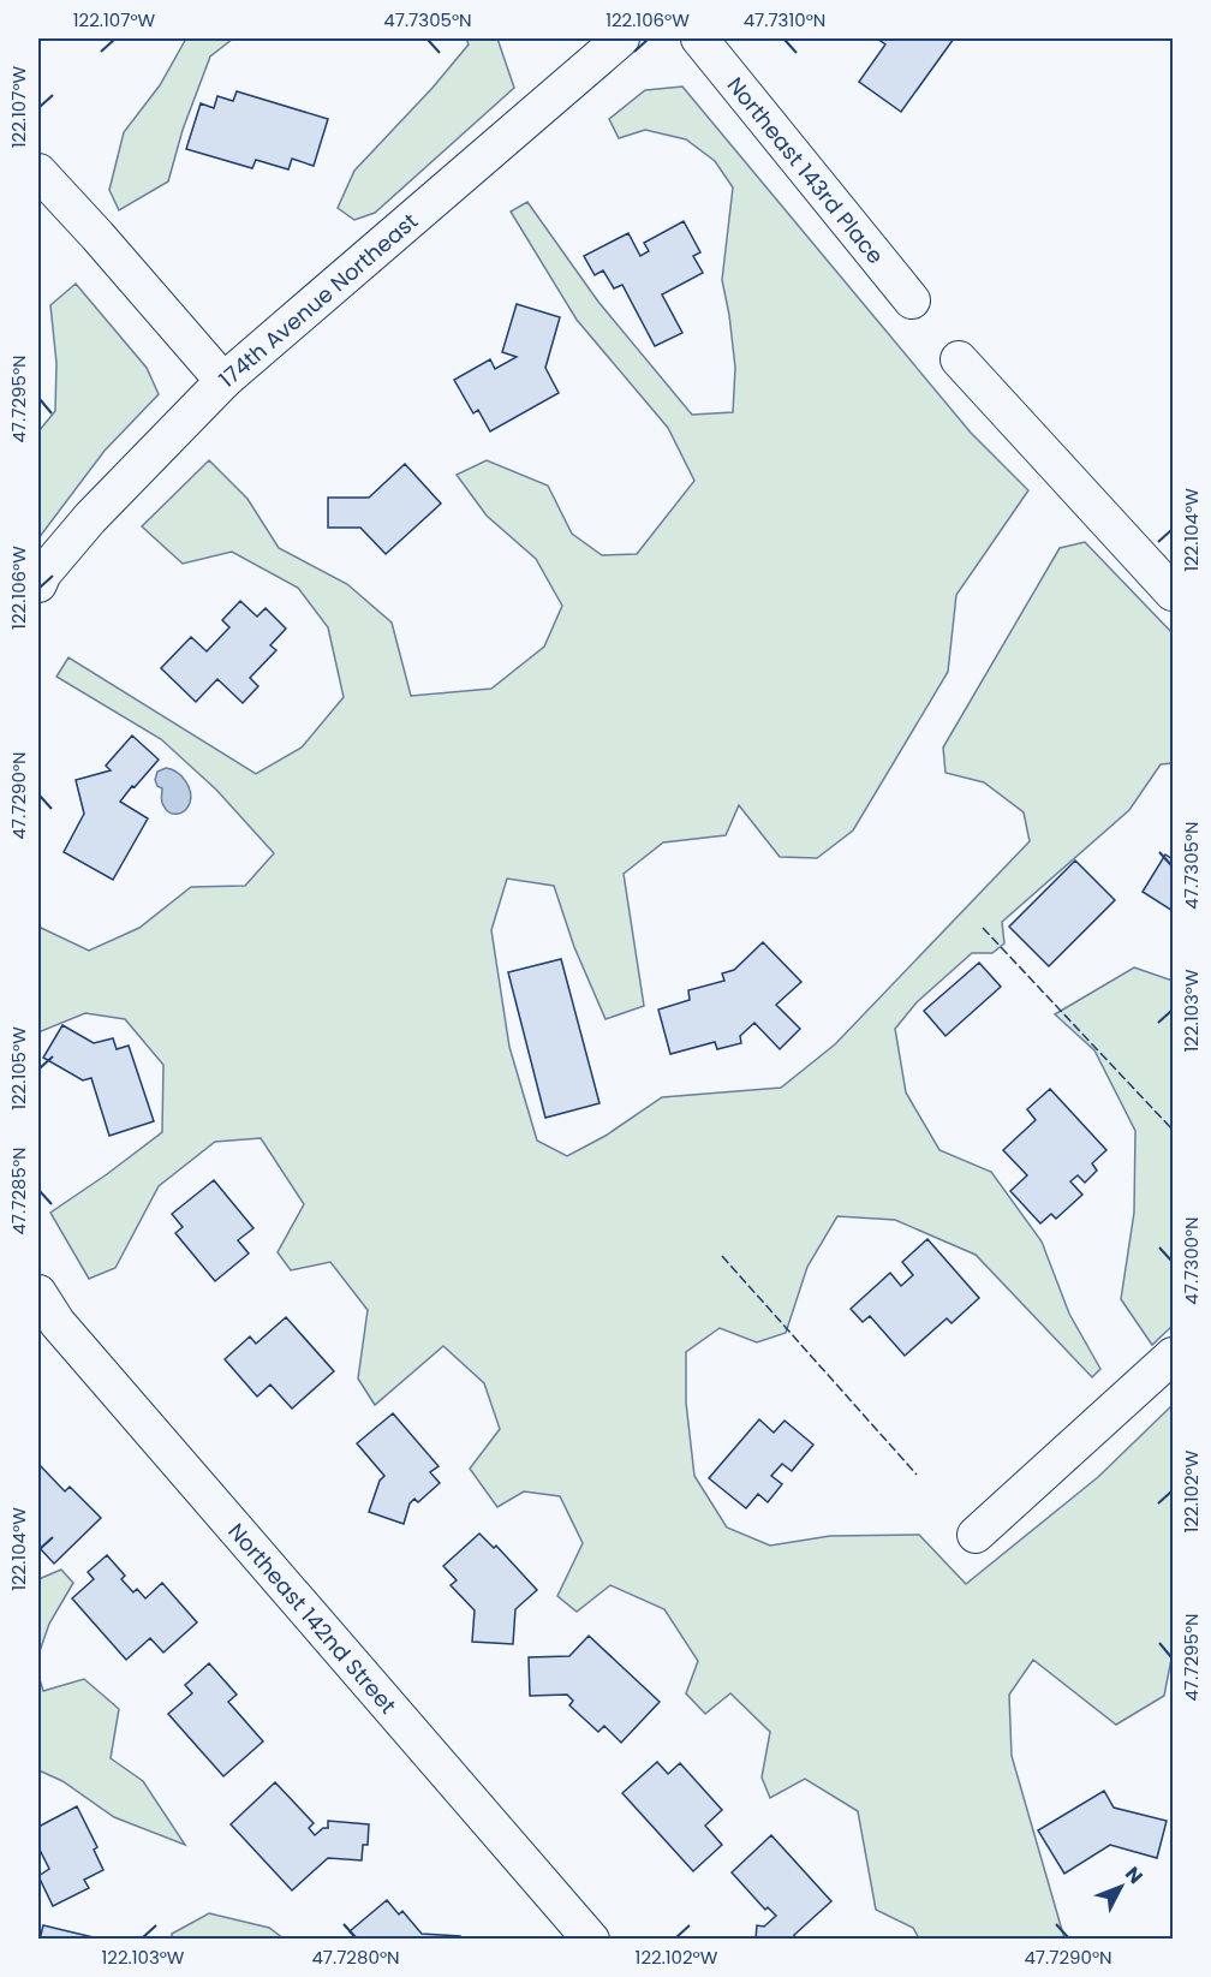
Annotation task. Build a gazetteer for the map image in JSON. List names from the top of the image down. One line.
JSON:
{"streets":{"street":["Northeast 143rd Place","174th Avenue Northeast","Northeast 142nd Street"]},"north":"top right","coordinates":["122.107°W","47.7305°N","122.106°W","47.7310°N","47.7295°N","122.104°W","47.7290°N","122.103°W","122.105°W","47.7285°N","47.7300°N","122.102°W","47.7280°N"]}
